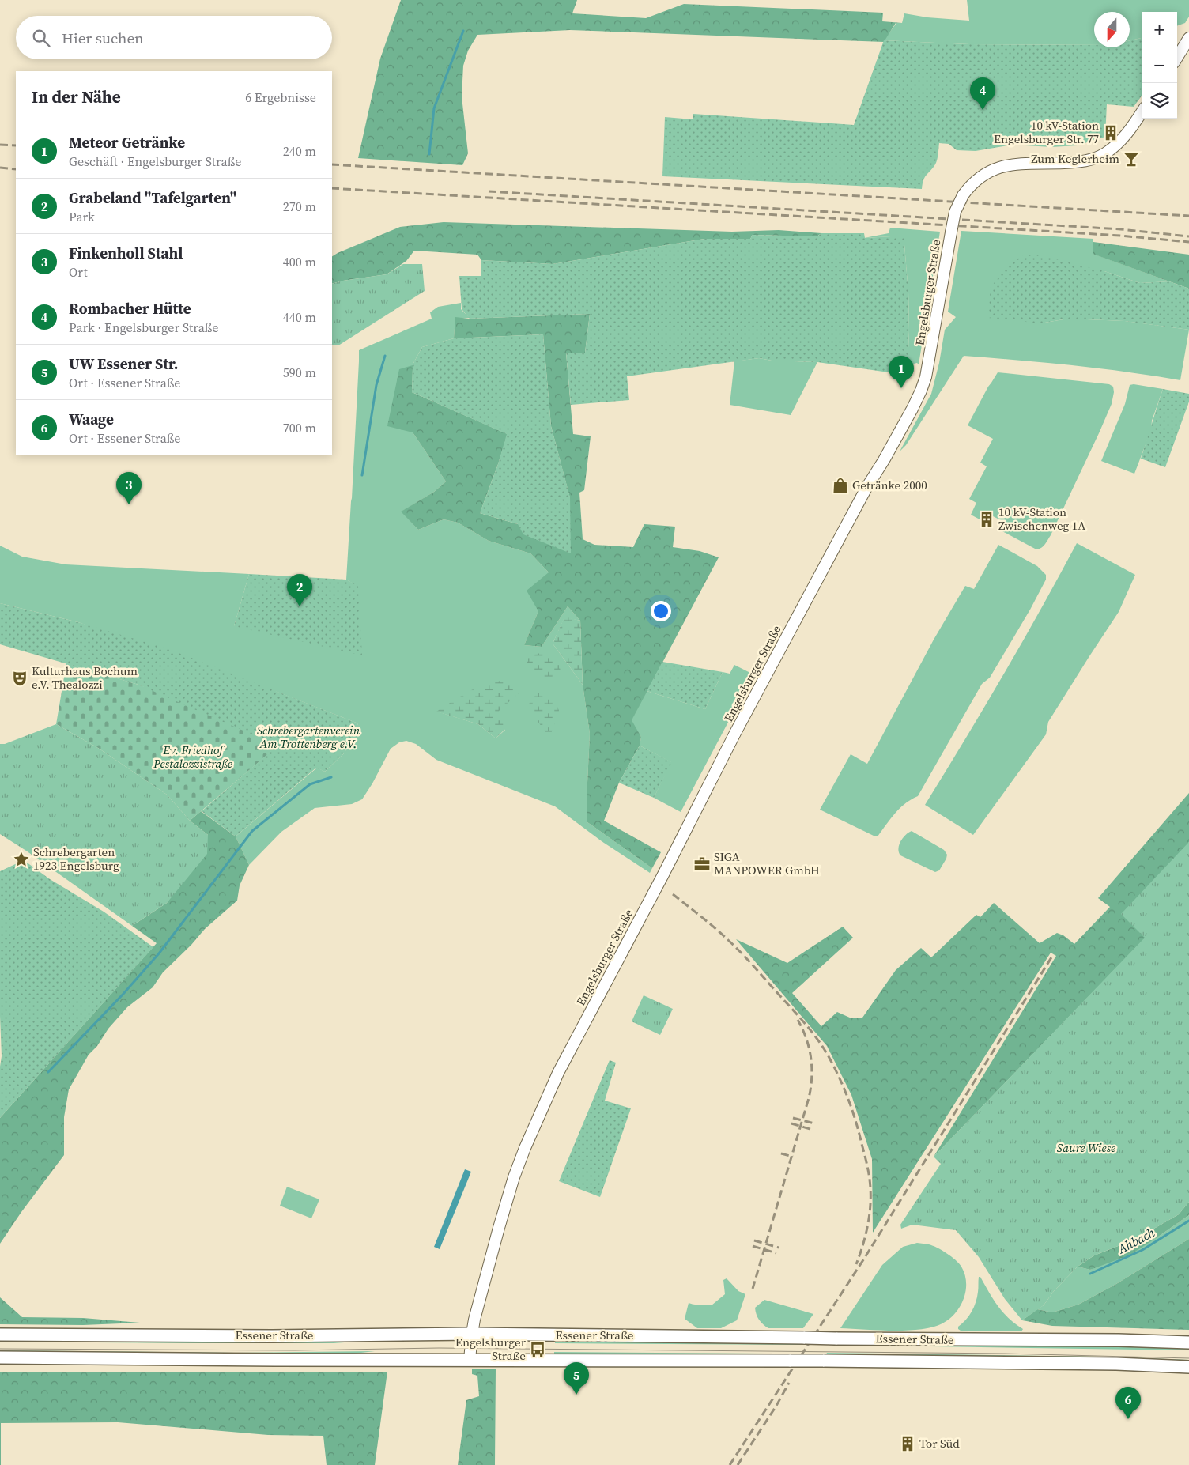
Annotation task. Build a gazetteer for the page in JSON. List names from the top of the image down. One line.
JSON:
{"streets":{"main road":["Essener Straße"],"street":["Engelsburger Straße"]},"crossings":[["Engelsburger Straße","Essener Straße"]],"water":["Ahbach"],"parks":["Schrebergartenverein Am Trottenberg e.V.","Ev. Friedhof Pestalozzistraße","Saure Wiese"],"places":{"building":["10 kV-Station Engelsburger Str. 77","10 kV-Station Zwischenweg 1A","Tor Süd"],"bar":["Zum Keglerheim"],"shop":["Getränke 2000"],"theatre":["Kulturhaus Bochum e.V. Thealozzi"],"place":["Schrebergarten 1923 Engelsburg"],"office":["SIGA MANPOWER GmbH"],"bus stop":["Engelsburger Straße"]},"north":"bottom","page":{"map_buttons":["+","−"],"search":"Hier suchen","heading":["In der Nähe","6 Ergebnisse"],"pins":["4","1","3","2","5","6"],"list":[{"mark":"1","name":"Meteor Getränke","note":"Geschäft · Engelsburger Straße","value":"240 m"},{"mark":"2","name":"Grabeland \"Tafelgarten\"","note":"Park","value":"270 m"},{"mark":"3","name":"Finkenholl Stahl","note":"Ort","value":"400 m"},{"mark":"4","name":"Rombacher Hütte","note":"Park · Engelsburger Straße","value":"440 m"},{"mark":"5","name":"UW Essener Str.","note":"Ort · Essener Straße","value":"590 m"},{"mark":"6","name":"Waage","note":"Ort · Essener Straße","value":"700 m"}]}}
